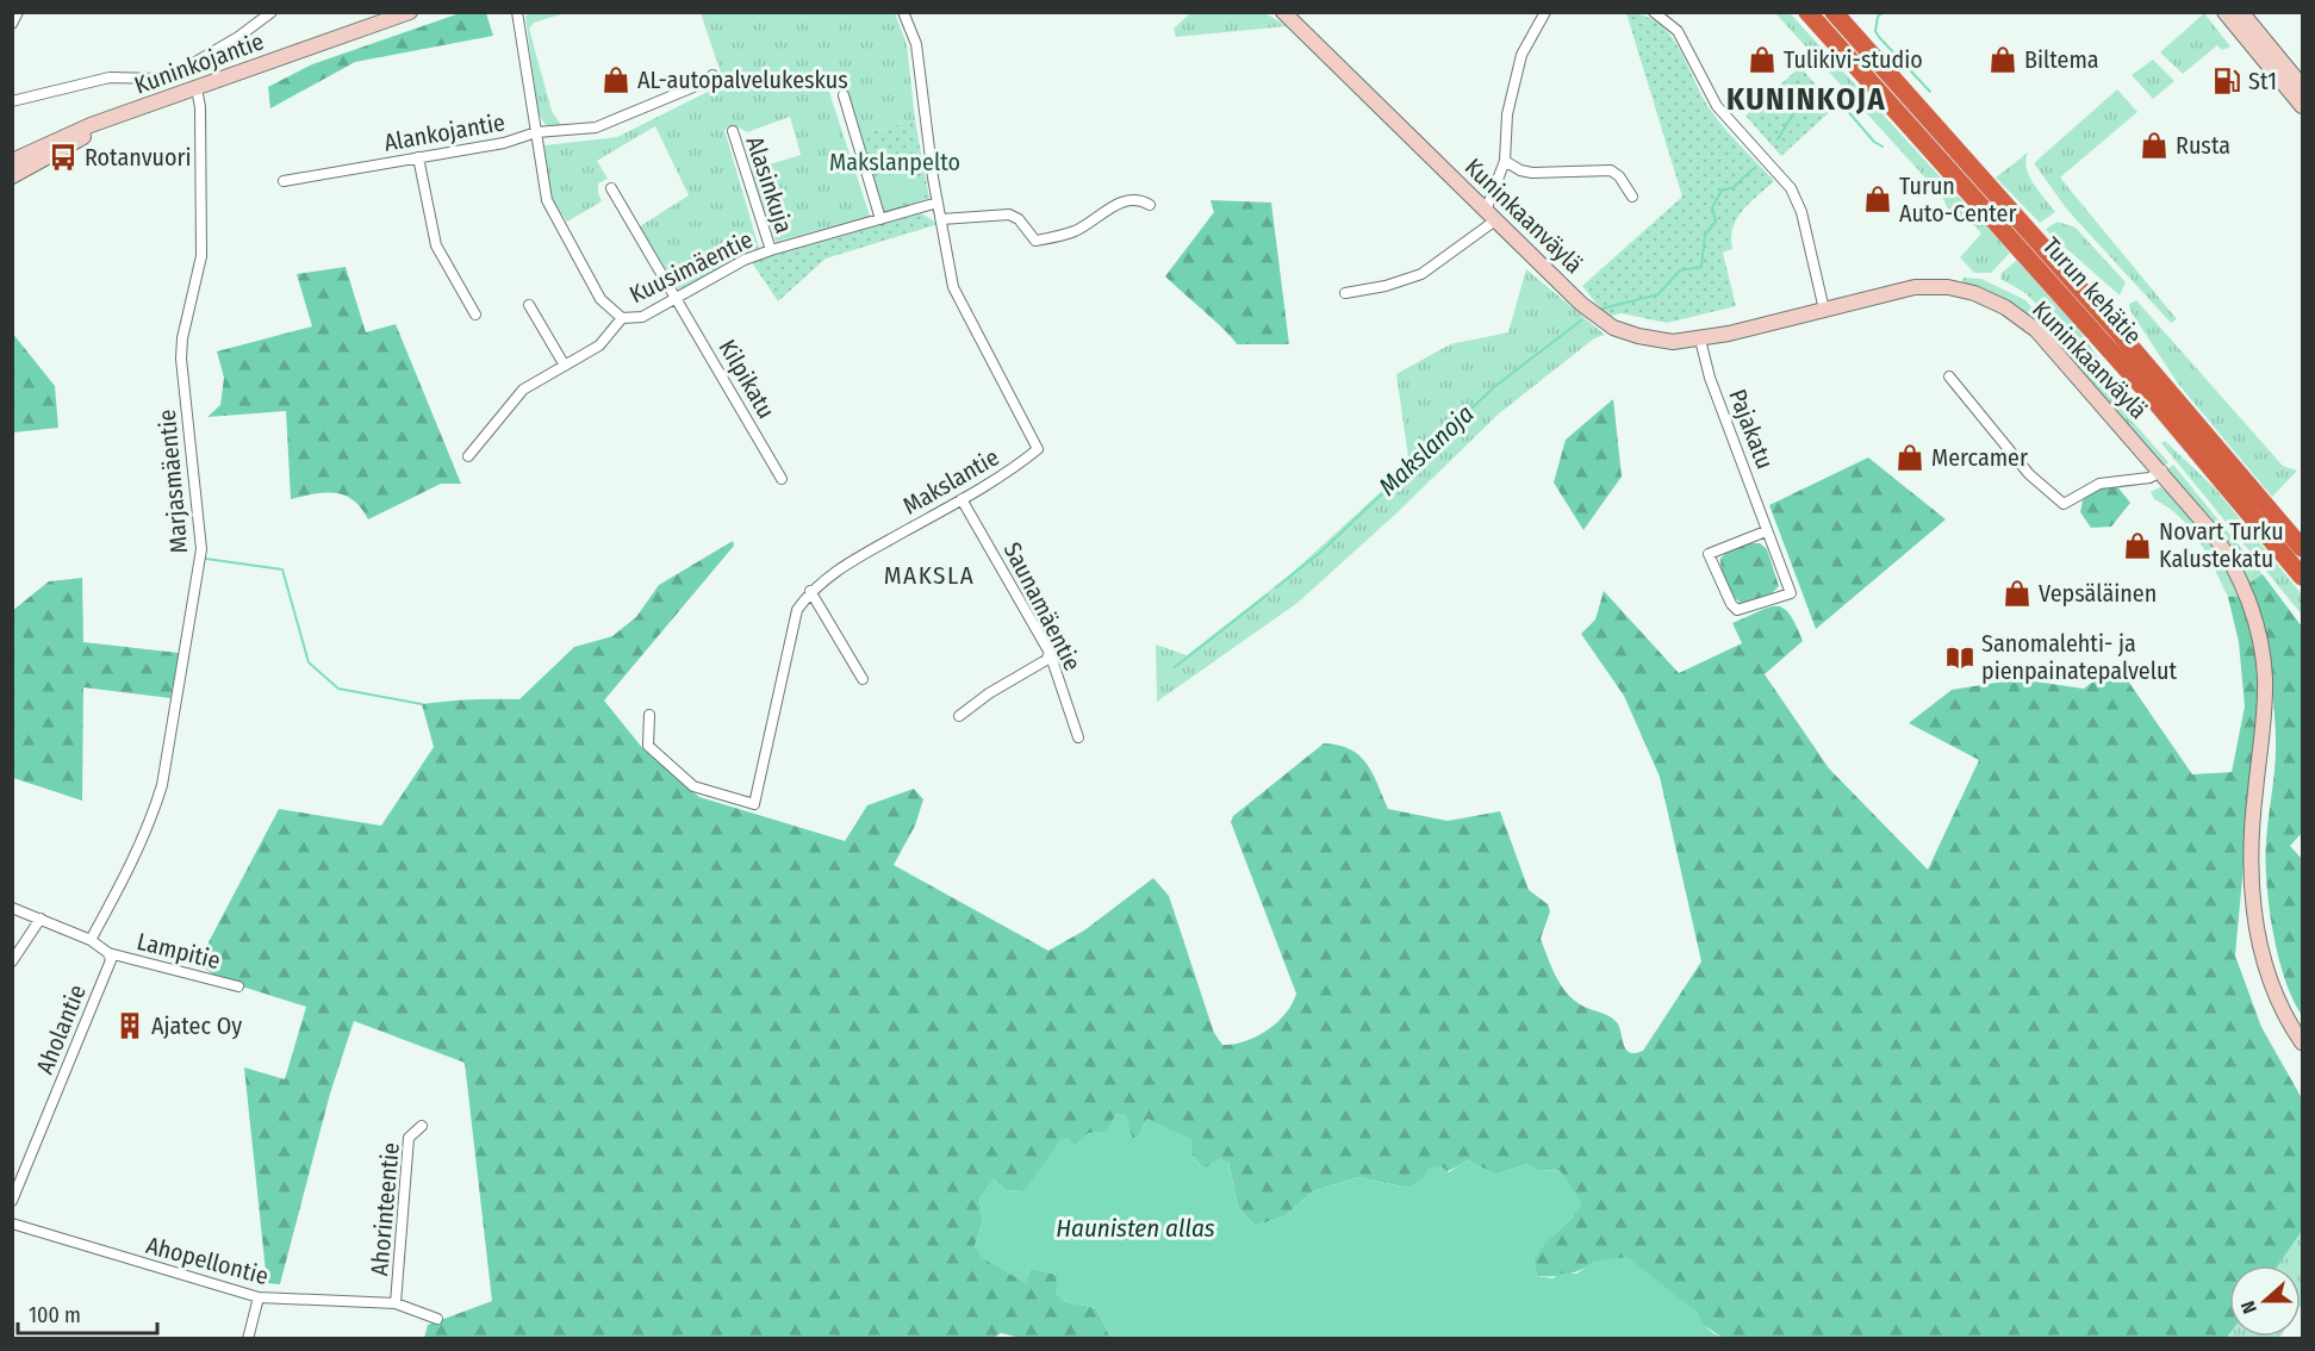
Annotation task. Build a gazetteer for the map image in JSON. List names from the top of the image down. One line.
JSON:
{"streets":{"highway":["Turun kehätie"],"street":["Kuninkojantie","Alankojantie","Alasinkuja","Kuninkaanväylä","Kuusimäentie","Kilpikatu","Pajakatu","Marjasmäentie","Makslantie","Saunamäentie","Lampitie","Aholantie","Ahorinteentie","Ahopellontie"]},"crossings":[["Kuninkojantie","Marjasmäentie"],["Alankojantie","Kuusimäentie"],["Alasinkuja","Kuusimäentie"],["Kuninkaanväylä","Pajakatu"],["Kuusimäentie","Kilpikatu"],["Kuusimäentie","Makslantie"],["Makslantie","Saunamäentie"],["Lampitie","Aholantie"],["Ahorinteentie","Ahopellontie"]],"districts":["KUNINKOJA","MAKSLA"],"water":["Makslanoja","Haunisten allas"],"parks":["Makslanpelto"],"places":{"shop":["Tulikivi-studio","Biltema","AL-autopalvelukeskus","Rusta","Turun Auto-Center","Mercamer","Novart Turku Kalustekatu","Vepsäläinen"],"fuel station":["St1"],"bus stop":["Rotanvuori"],"library":["Sanomalehti- ja pienpainatepalvelut"],"building":["Ajatec Oy"]},"scale_bar":"100 m","north":"left"}
